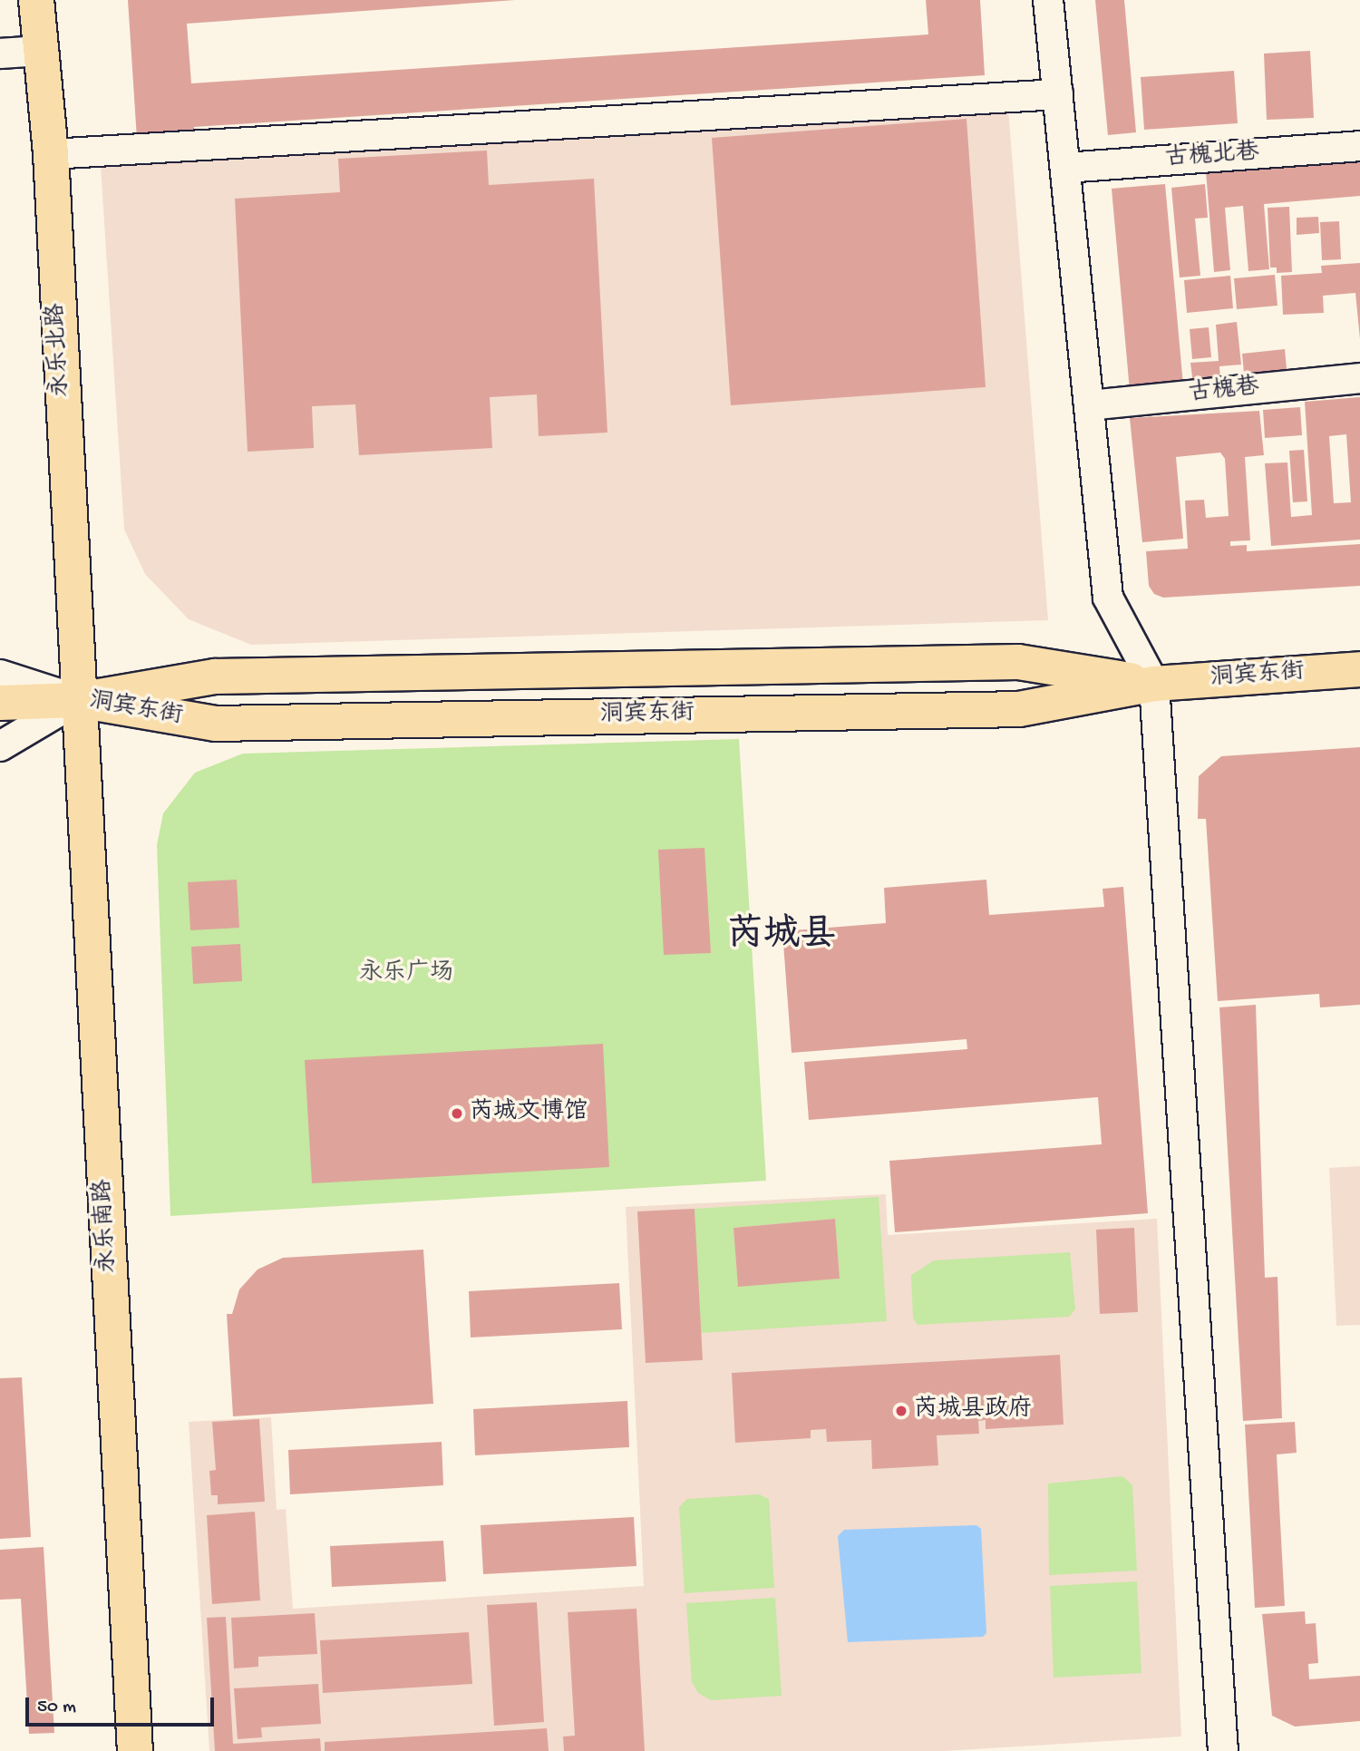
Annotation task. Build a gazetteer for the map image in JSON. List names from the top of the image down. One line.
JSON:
{"streets":{"main road":["永乐北路","洞宾东街","永乐南路"],"street":["古槐北巷","古槐巷"]},"crossings":[["永乐北路","洞宾东街"],["永乐北路","永乐南路"],["洞宾东街","永乐南路"]],"districts":["芮城县"],"parks":["永乐广场"],"places":["芮城文博馆","芮城县政府"],"scale_bar":"50 m"}
